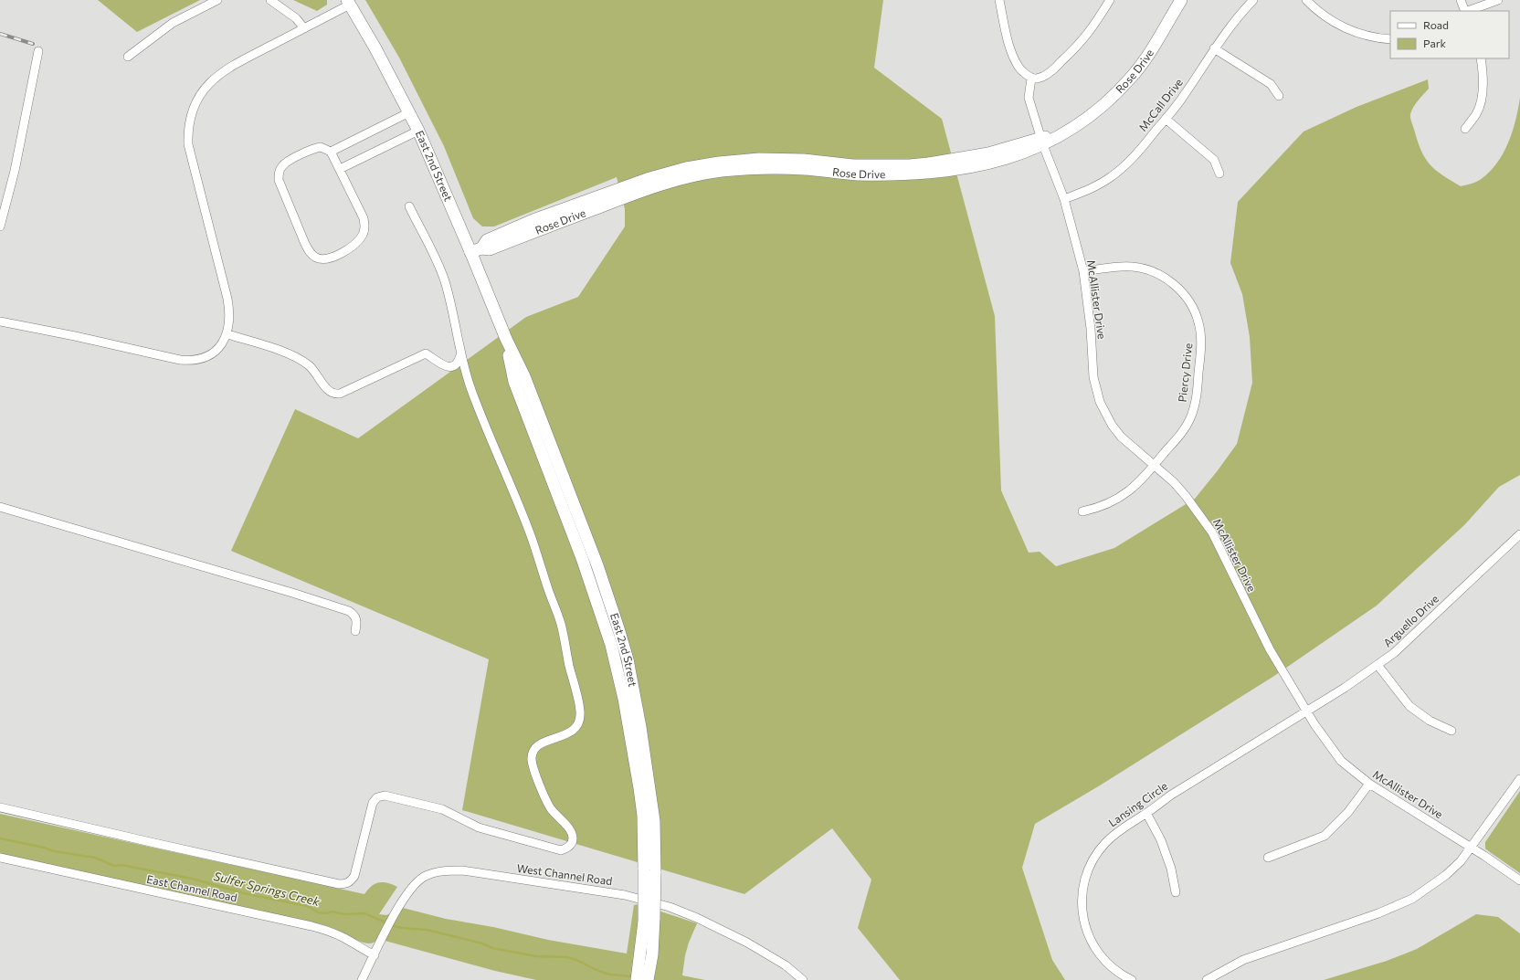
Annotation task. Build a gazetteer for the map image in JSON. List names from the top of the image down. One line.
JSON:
{"streets":{"main road":["Rose Drive","East 2nd Street"],"street":["McCall Drive","McAllister Drive","Piercy Drive","Arguello Drive","Lansing Circle","West Channel Road","East Channel Road"]},"crossings":[["Rose Drive","East 2nd Street"],["Rose Drive","McAllister Drive"],["McCall Drive","McAllister Drive"],["McAllister Drive","Piercy Drive"],["McAllister Drive","Arguello Drive"],["McAllister Drive","Lansing Circle"],["Arguello Drive","Lansing Circle"],["West Channel Road","East Channel Road"]],"water":["Sulfer Springs Creek"],"legend":["Road","Park"]}
